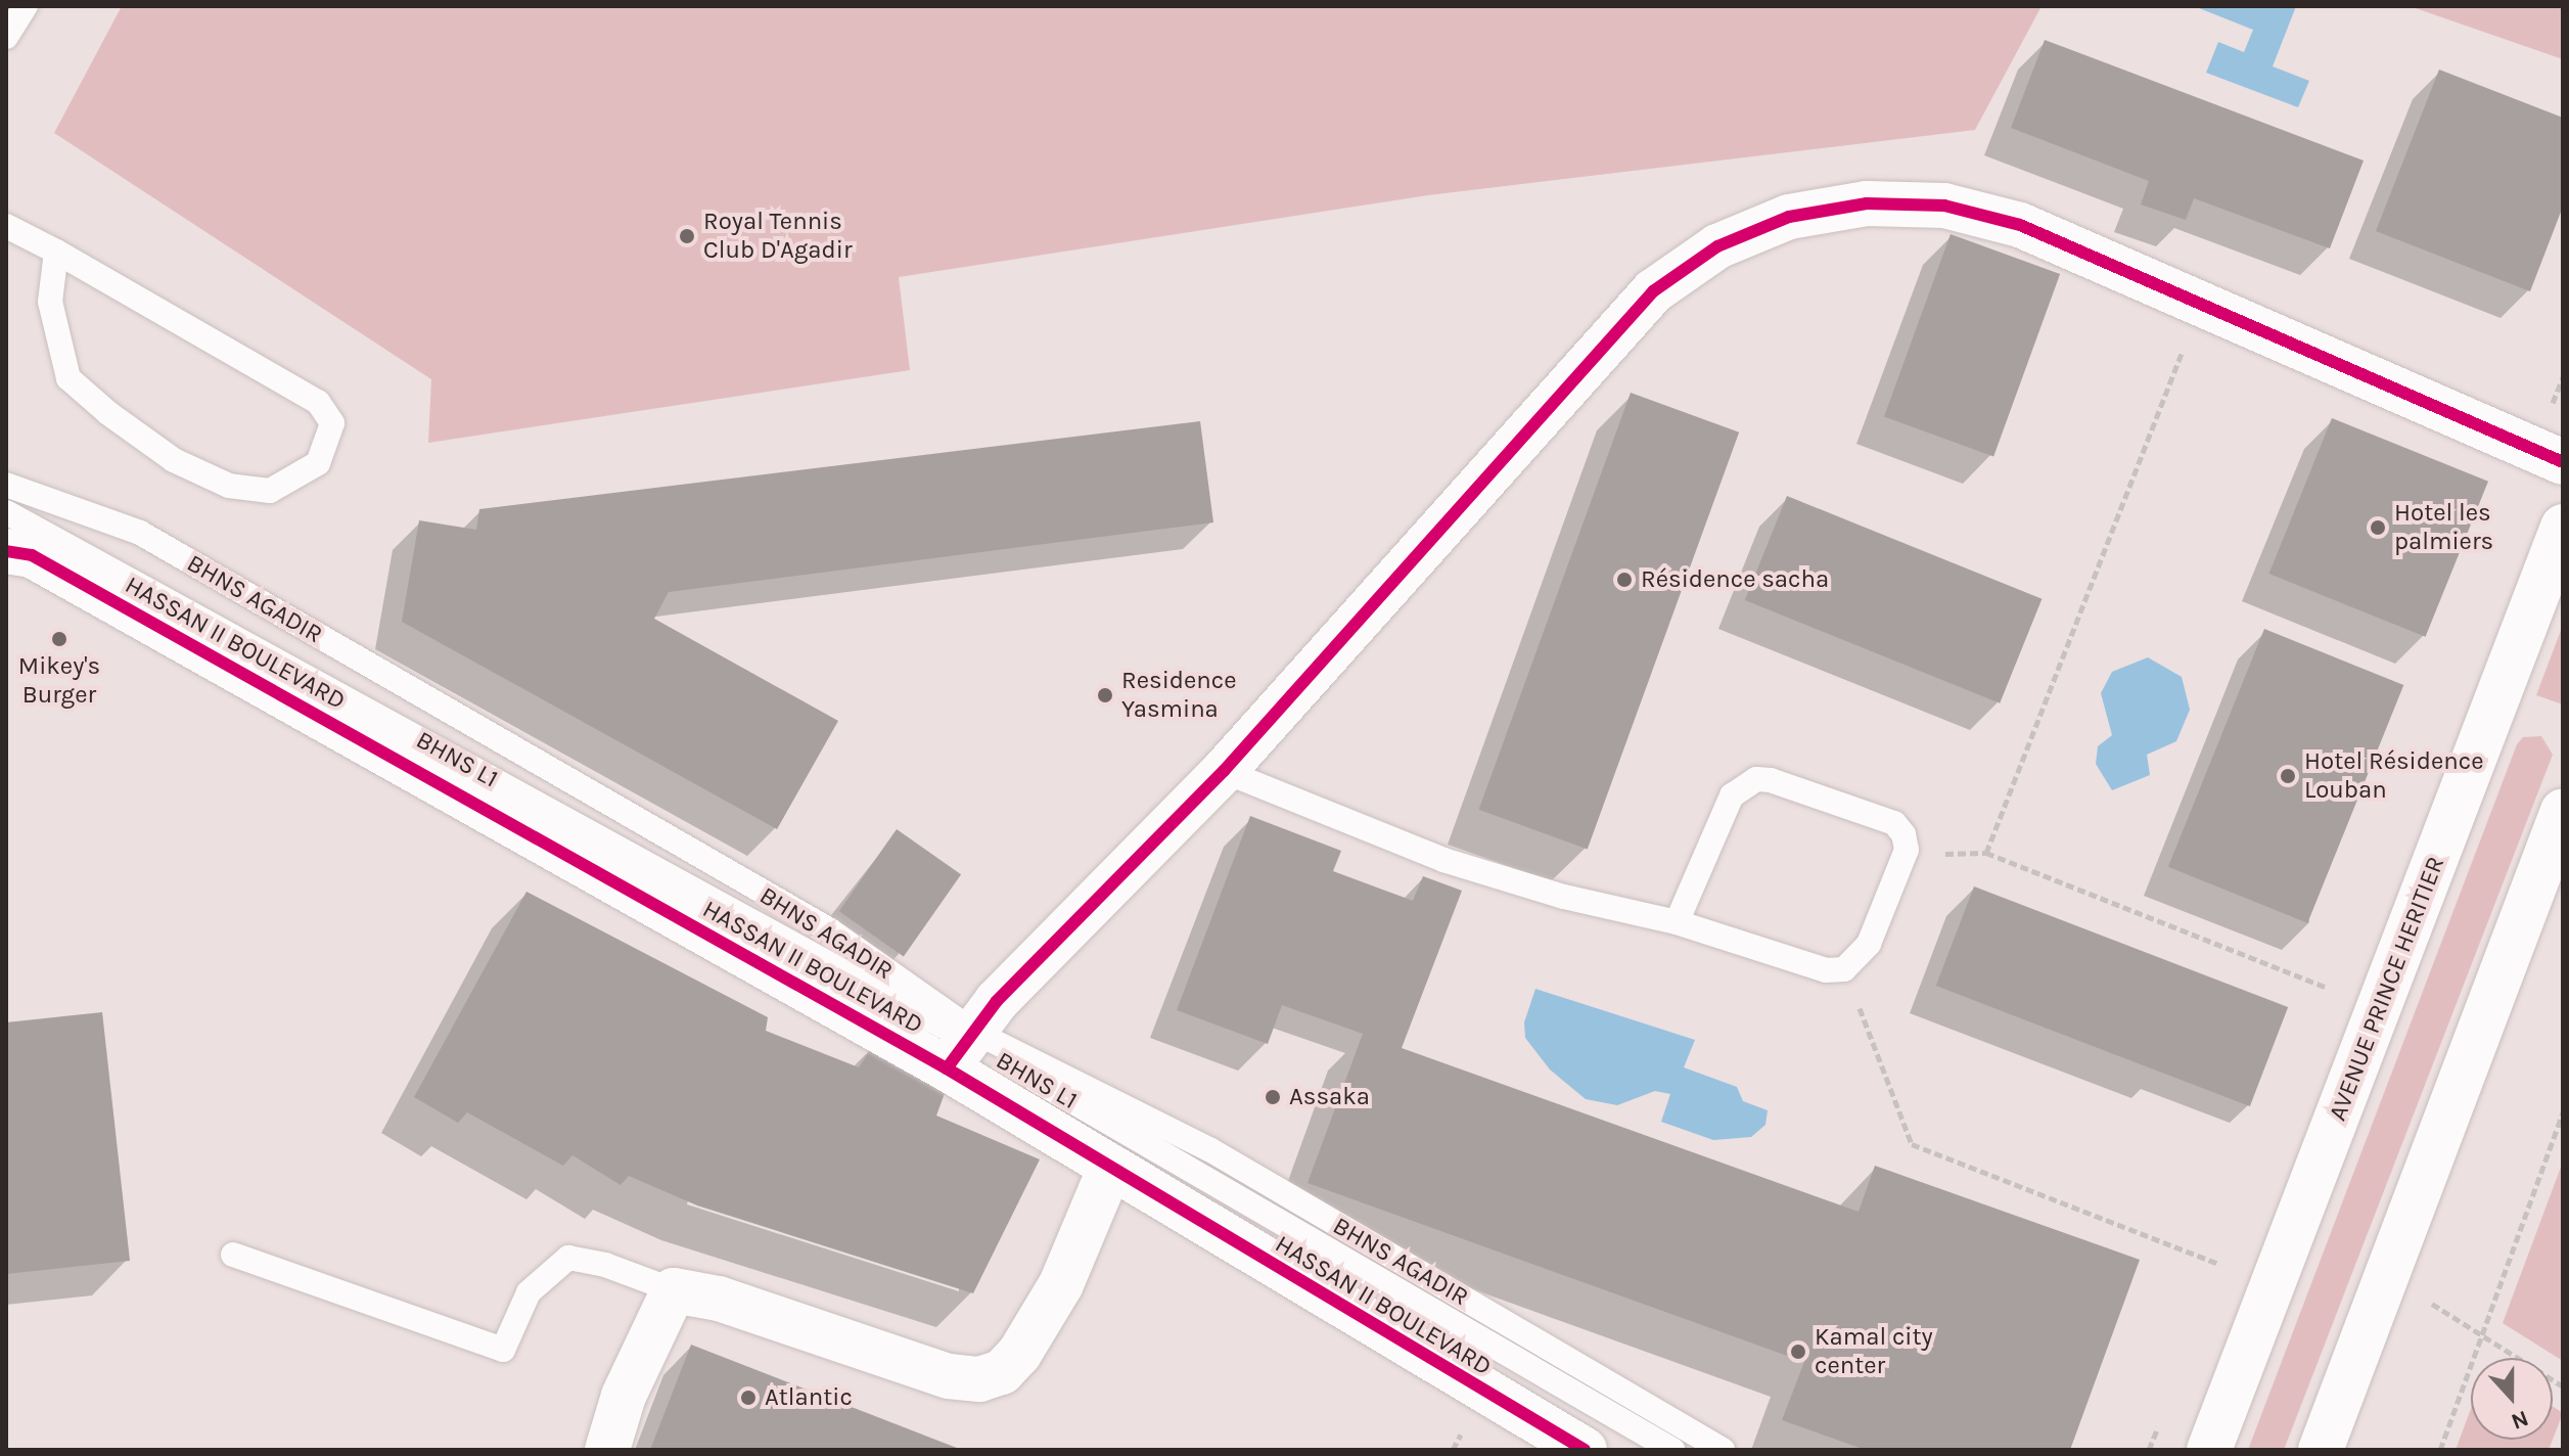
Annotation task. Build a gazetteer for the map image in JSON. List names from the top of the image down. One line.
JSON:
{"streets":{"street":["HASSAN II BOULEVARD","AVENUE PRINCE HERITIER"],"lane":["BHNS AGADIR","BHNS L1"]},"crossings":[["BHNS AGADIR","HASSAN II BOULEVARD"],["BHNS AGADIR","BHNS L1"],["HASSAN II BOULEVARD","BHNS L1"]],"places":["Royal Tennis Club D'Agadir","Hotel les palmiers","Résidence sacha","Mikey's Burger","Residence Yasmina","Hotel Résidence Louban","Assaka","Kamal city center","Atlantic"],"north":"bottom"}
